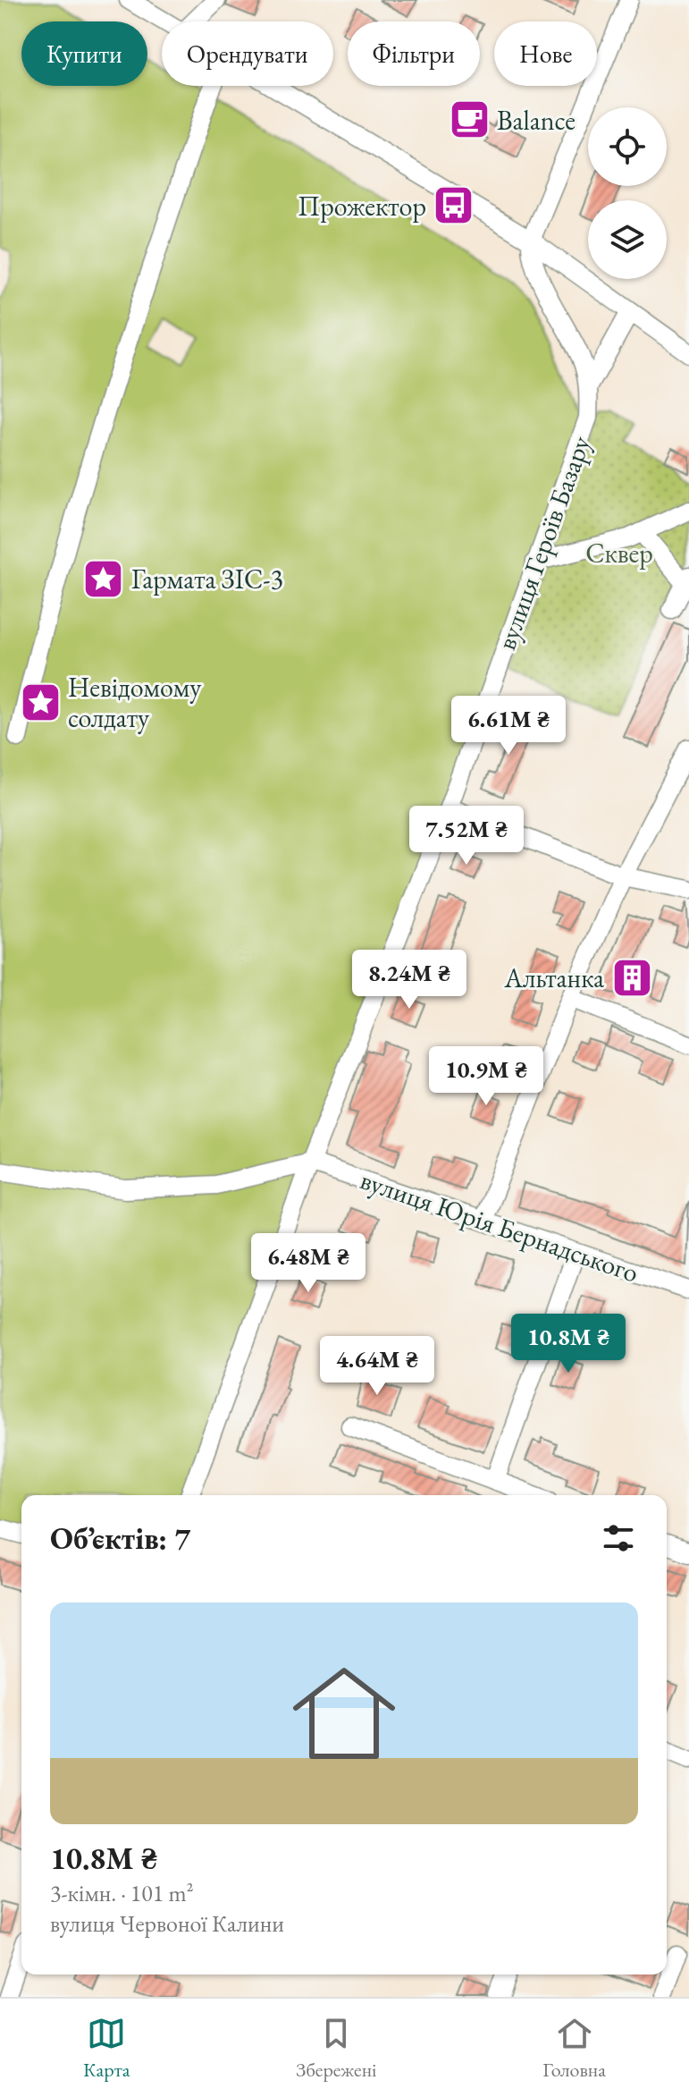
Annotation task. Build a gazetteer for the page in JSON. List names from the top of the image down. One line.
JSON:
{"streets":{"street":["вулиця Героїв Базару","вулиця Юрія Бернадського"]},"crossings":[["вулиця Героїв Базару","вулиця Юрія Бернадського"]],"parks":["Сквер"],"places":{"cafe":["Balance"],"bus stop":["Прожектор"],"place":["Гармата ЗІС-3","Невідомому солдату"],"building":["Альтанка"]},"page":{"chip":["Купити","Орендувати","Фільтри","Нове"],"price":["6.61M ₴","7.52M ₴","8.24M ₴","10.9M ₴","6.48M ₴","10.8M ₴","4.64M ₴"],"heading":"Об’єктів: 7","list":[{"name":"10.8M ₴","note":"3-кімн. · 101 m² · вулиця Червоної Калини"}],"tabs":["Карта","Збережені","Головна"]}}
